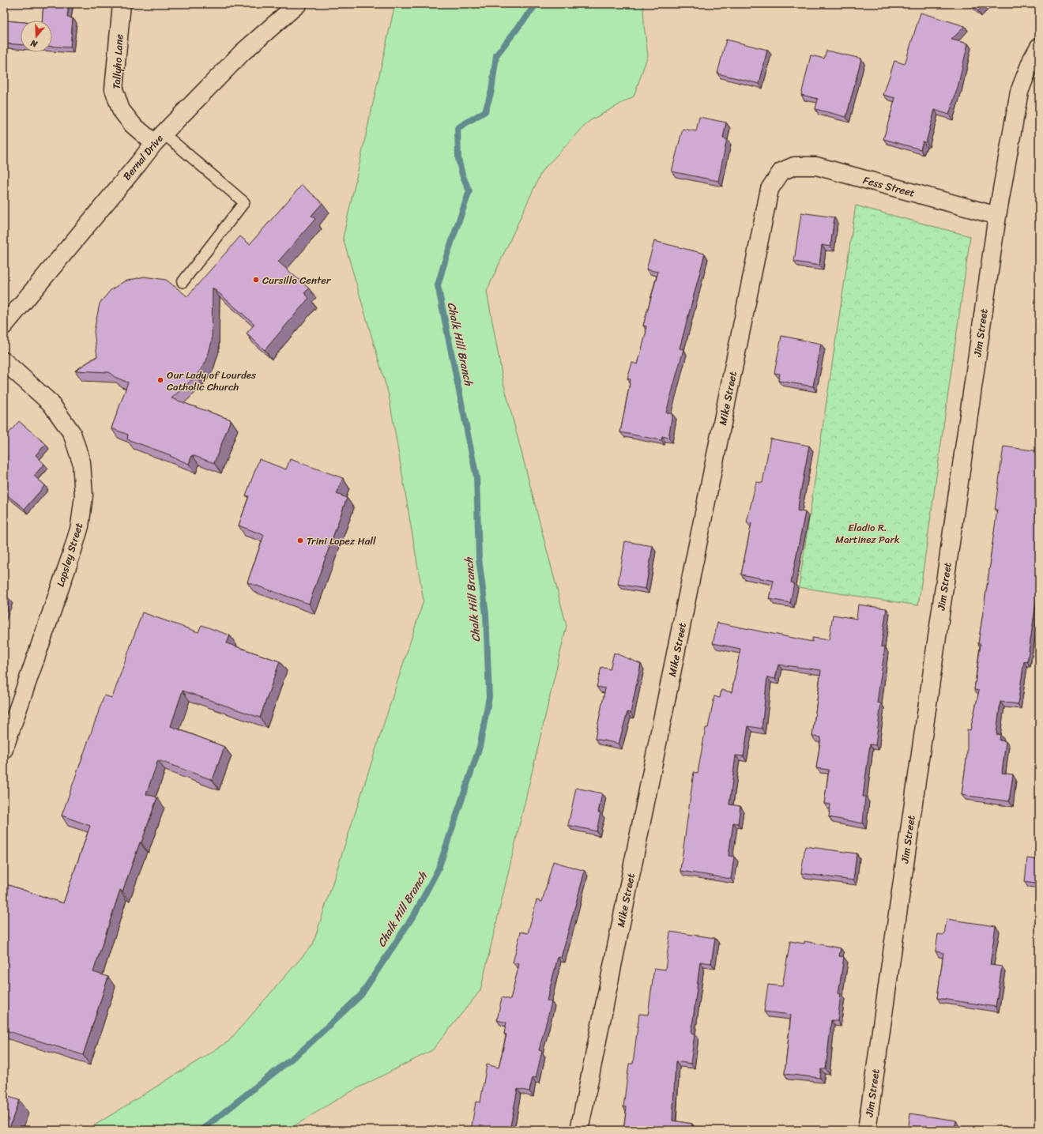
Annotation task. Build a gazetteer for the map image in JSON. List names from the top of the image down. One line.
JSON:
{"streets":{"street":["Tallyho Lane","Bernal Drive","Fess Street","Jim Street","Mike Street","Lapsley Street"]},"crossings":[["Tallyho Lane","Bernal Drive"],["Fess Street","Jim Street"],["Fess Street","Mike Street"]],"water":["Chalk Hill Branch"],"parks":["Eladio R. Martinez Park"],"places":["Cursillo Center","Our Lady of Lourdes Catholic Church","Trini Lopez Hall"],"north":"bottom"}
